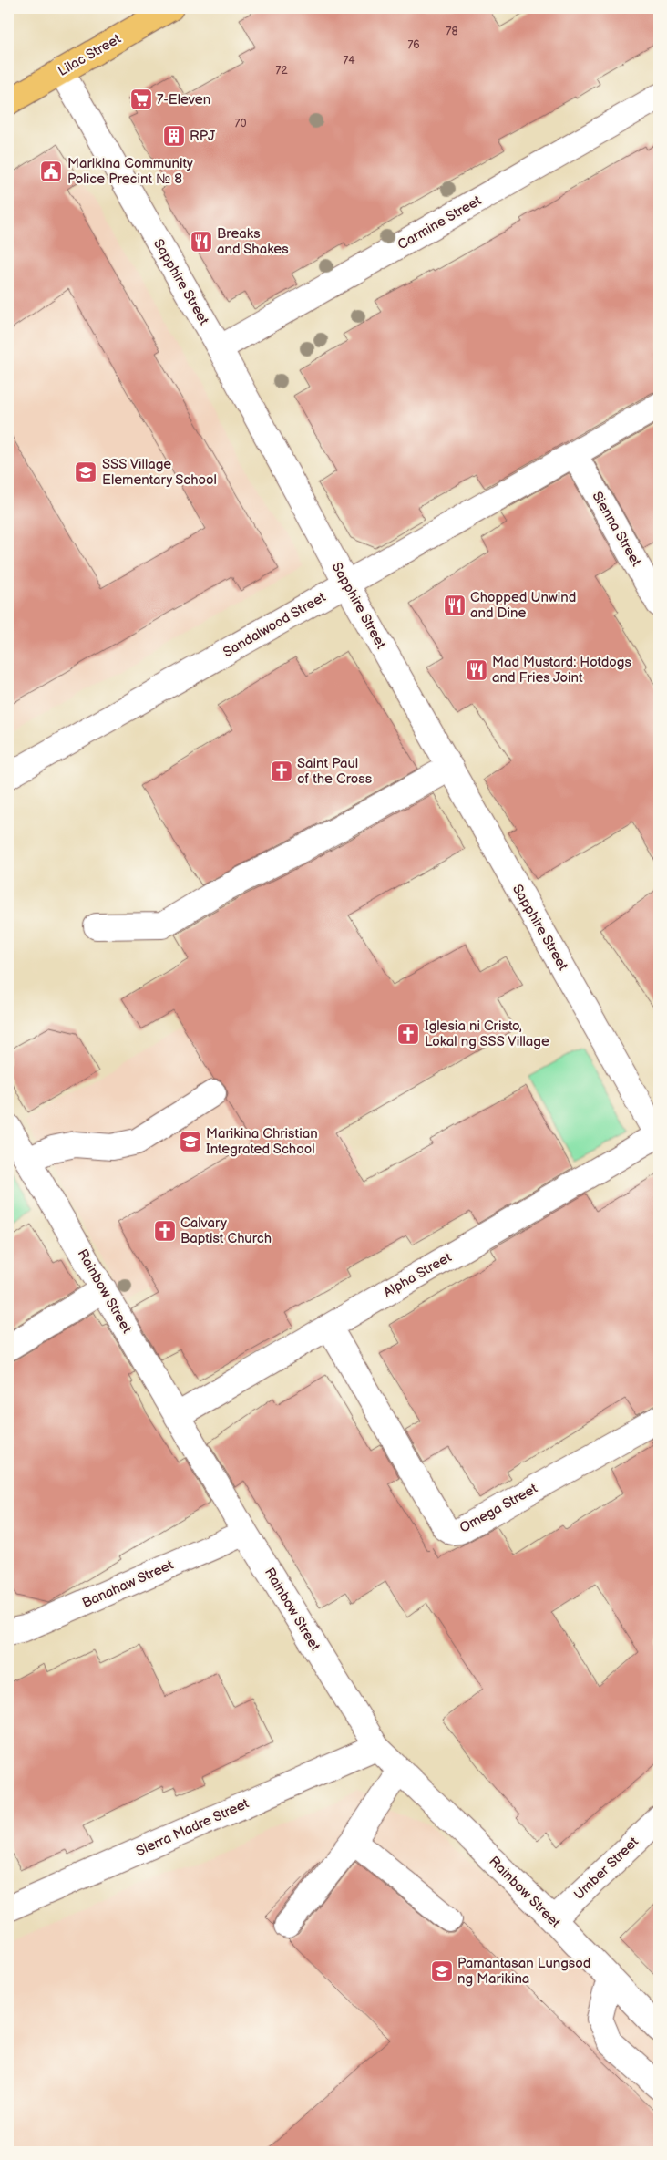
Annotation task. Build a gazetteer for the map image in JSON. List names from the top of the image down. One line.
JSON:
{"streets":{"main road":["Lilac Street"],"street":["Carmine Street","Sapphire Street","Sienna Street","Sandalwood Street","Alpha Street","Rainbow Street","Omega Street","Banahaw Street","Sierra Madre Street","Umber Street"]},"crossings":[["Lilac Street","Sapphire Street"],["Carmine Street","Sapphire Street"],["Sapphire Street","Sandalwood Street"],["Sapphire Street","Alpha Street"],["Sienna Street","Sandalwood Street"],["Alpha Street","Rainbow Street"],["Alpha Street","Omega Street"],["Rainbow Street","Banahaw Street"],["Rainbow Street","Sierra Madre Street"],["Rainbow Street","Umber Street"]],"places":{"supermarket":["7-Eleven"],"building":["RPJ"],"public building":["Marikina Community Police Precint № 8"],"restaurant":["Breaks and Shakes","Chopped Unwind and Dine","Mad Mustard: Hotdogs and Fries Joint"],"school or university":["SSS Village Elementary School","Marikina Christian Integrated School","Pamantasan Lungsod ng Marikina"],"church":["Saint Paul of the Cross","Iglesia ni Cristo, Lokal ng SSS Village","Calvary Baptist Church"]},"house_numbers":["78","76","74","72","70"]}
